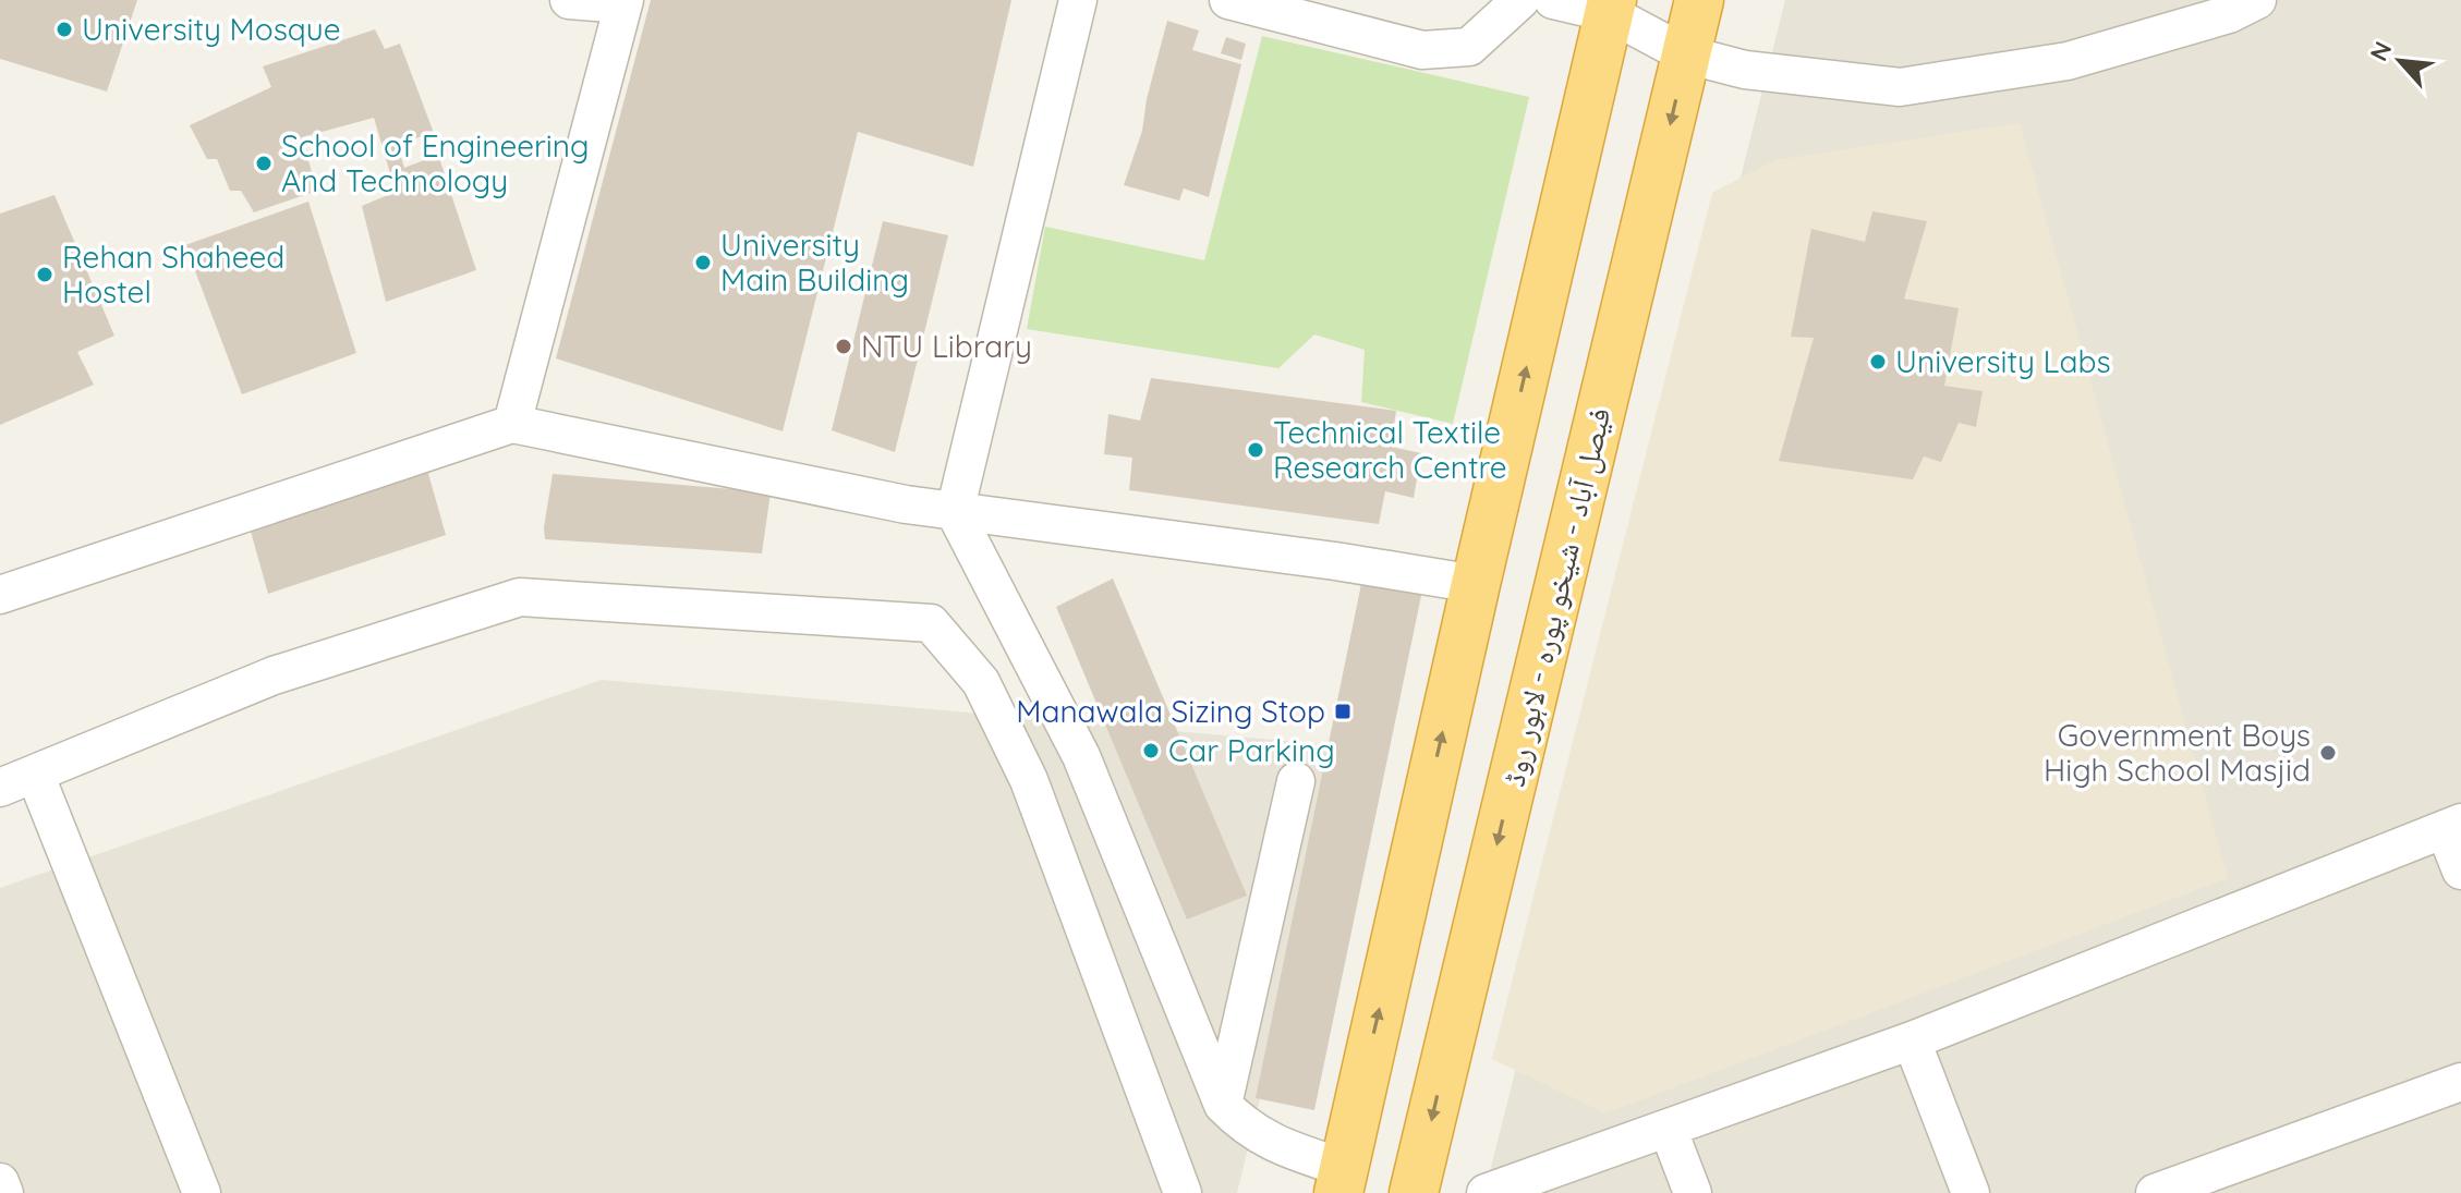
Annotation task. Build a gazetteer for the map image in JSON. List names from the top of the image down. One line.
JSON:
{"streets":{"highway":["فیصل آباد - شیخو پورہ - لاہور روڈ"]},"places":{"other":["University Mosque","School of Engineering And Technology","University Main Building","Rehan Shaheed Hostel","NTU Library","University Labs","Technical Textile Research Centre","Car Parking","Government Boys High School Masjid"],"transit":["Manawala Sizing Stop"]},"north":"top left"}
